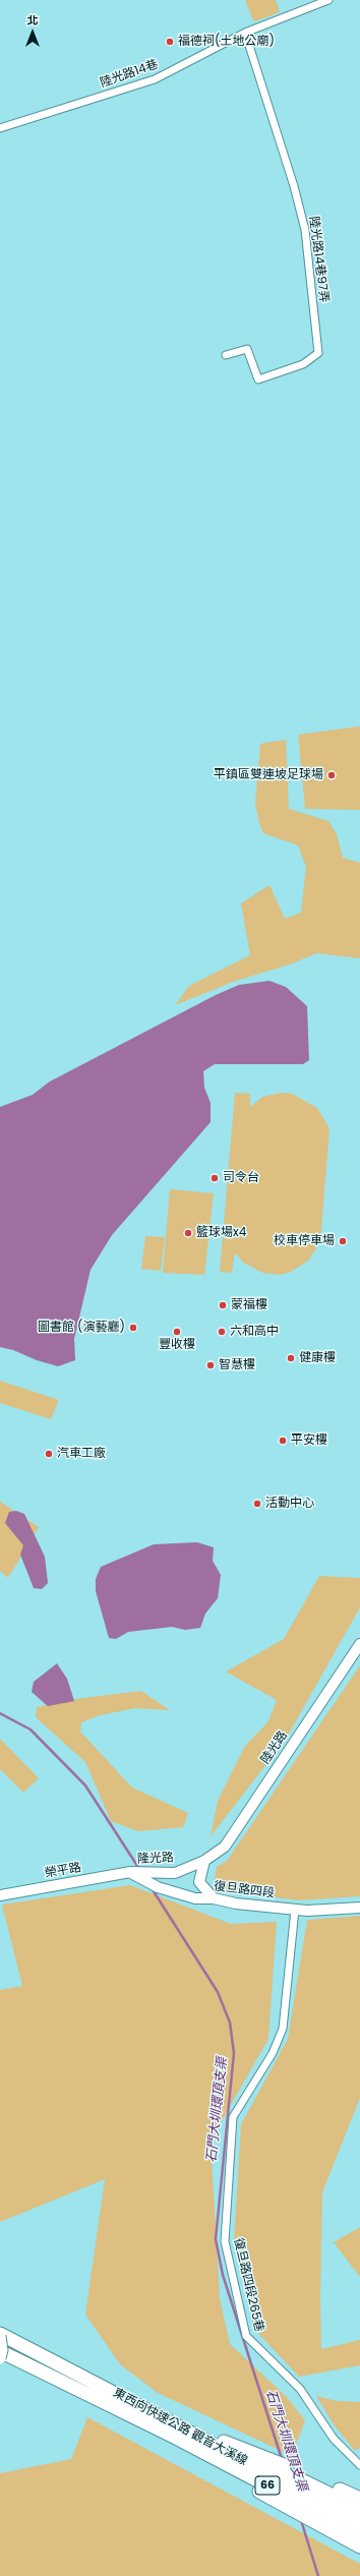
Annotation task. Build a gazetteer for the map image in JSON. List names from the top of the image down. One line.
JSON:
{"streets":{"highway":["東西向快速公路 觀音大溪線","66"],"street":["陸光路14巷","陸光路14巷97弄","陸光路","隆光路","榮平路","復旦路四段","復旦路四段265巷"]},"crossings":[["陸光路14巷","陸光路14巷97弄"],["陸光路","隆光路"],["隆光路","榮平路"],["隆光路","復旦路四段"],["榮平路","復旦路四段"],["復旦路四段","復旦路四段265巷"]],"water":["石門大圳環頂支渠"],"places":["福德祠(土地公廟)","平鎮區雙連坡足球場","司令台","籃球場x4","校車停車場","蒙福樓","圖書館 (演藝廳)","豐收樓","六和高中","健康樓","智慧樓","平安樓","汽車工廠","活動中心"],"north":"top"}
